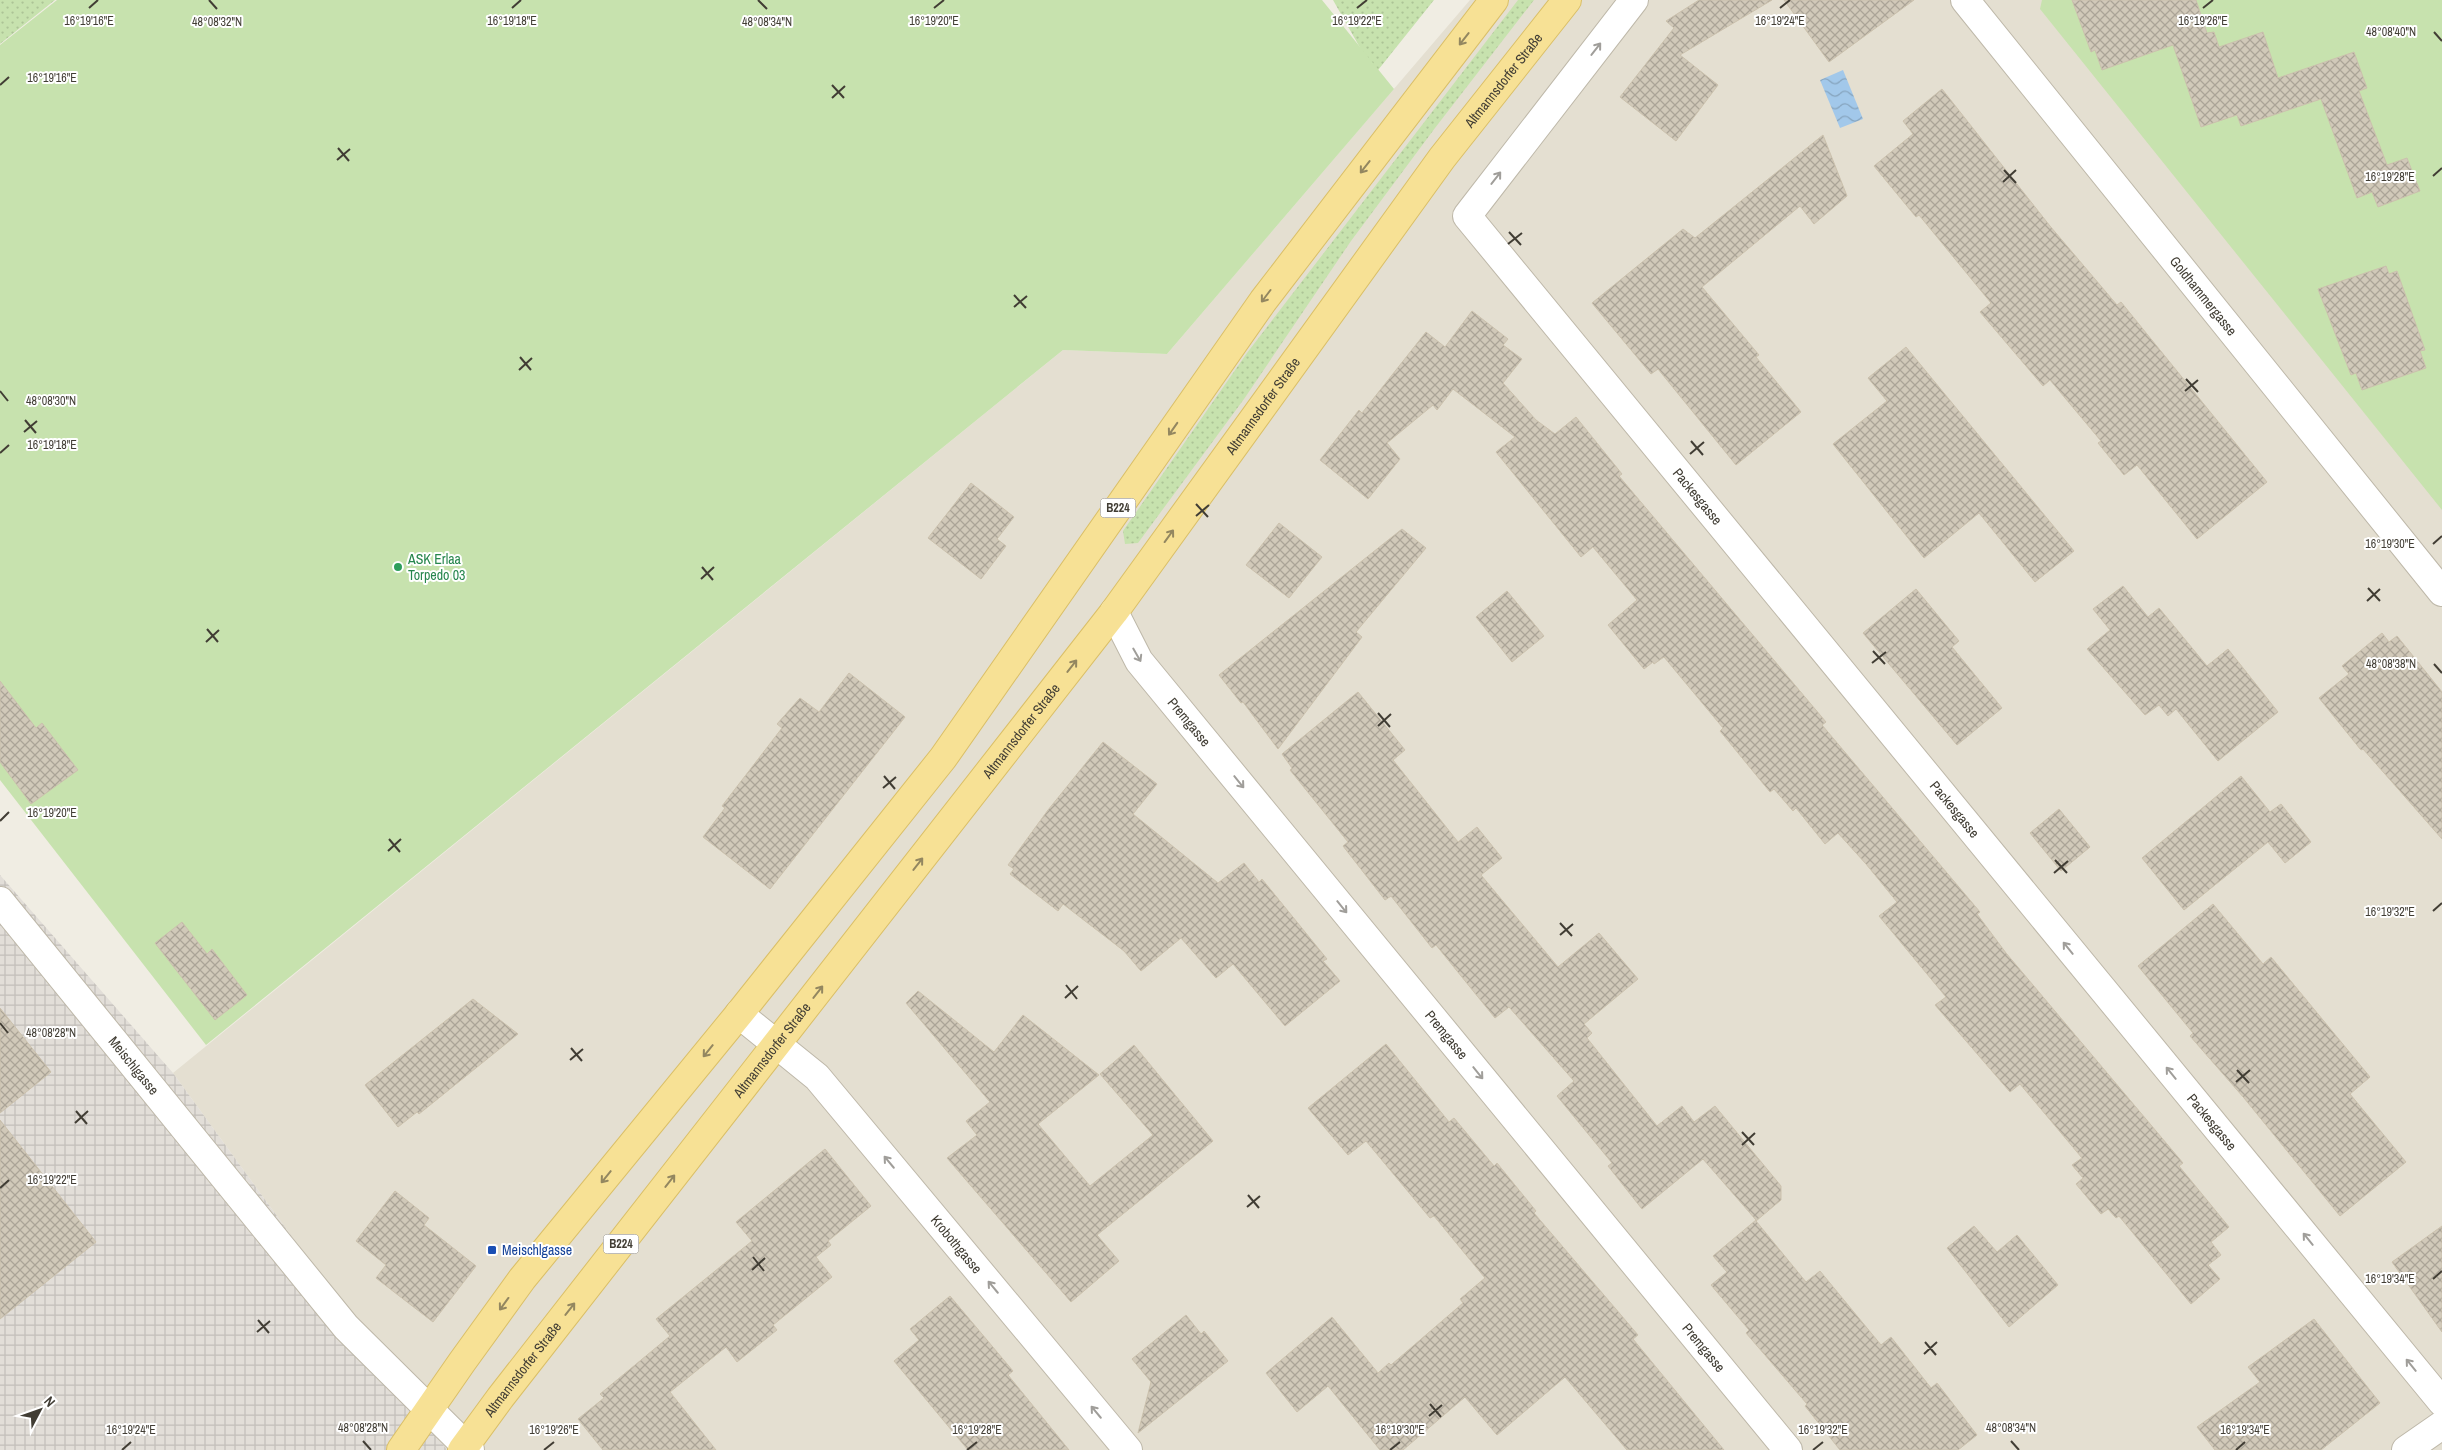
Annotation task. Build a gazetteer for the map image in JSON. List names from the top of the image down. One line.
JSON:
{"streets":{"main road":["Altmannsdorfer Straße","B224"],"street":["Goldhammergasse","Packesgasse","Premgasse","Meischlgasse","Krobothgasse"]},"crossings":[["Altmannsdorfer Straße","Premgasse"],["Altmannsdorfer Straße","Meischlgasse"],["Altmannsdorfer Straße","Krobothgasse"],["B224","Meischlgasse"],["B224","Krobothgasse"]],"one_way":["Packesgasse","Premgasse","Krobothgasse"],"places":{"other":["ASK Erlaa Torpedo 03"],"transit":["Meischlgasse"]},"north":"top right","coordinates":["16°19'16\"E","16°19'18\"E","16°19'20\"E","16°19'22\"E","16°19'24\"E","16°19'26\"E","48°08'32\"N","48°08'34\"N","48°08'40\"N","16°19'28\"E","48°08'30\"N","16°19'30\"E","48°08'38\"N","16°19'32\"E","48°08'28\"N","16°19'34\"E"]}
